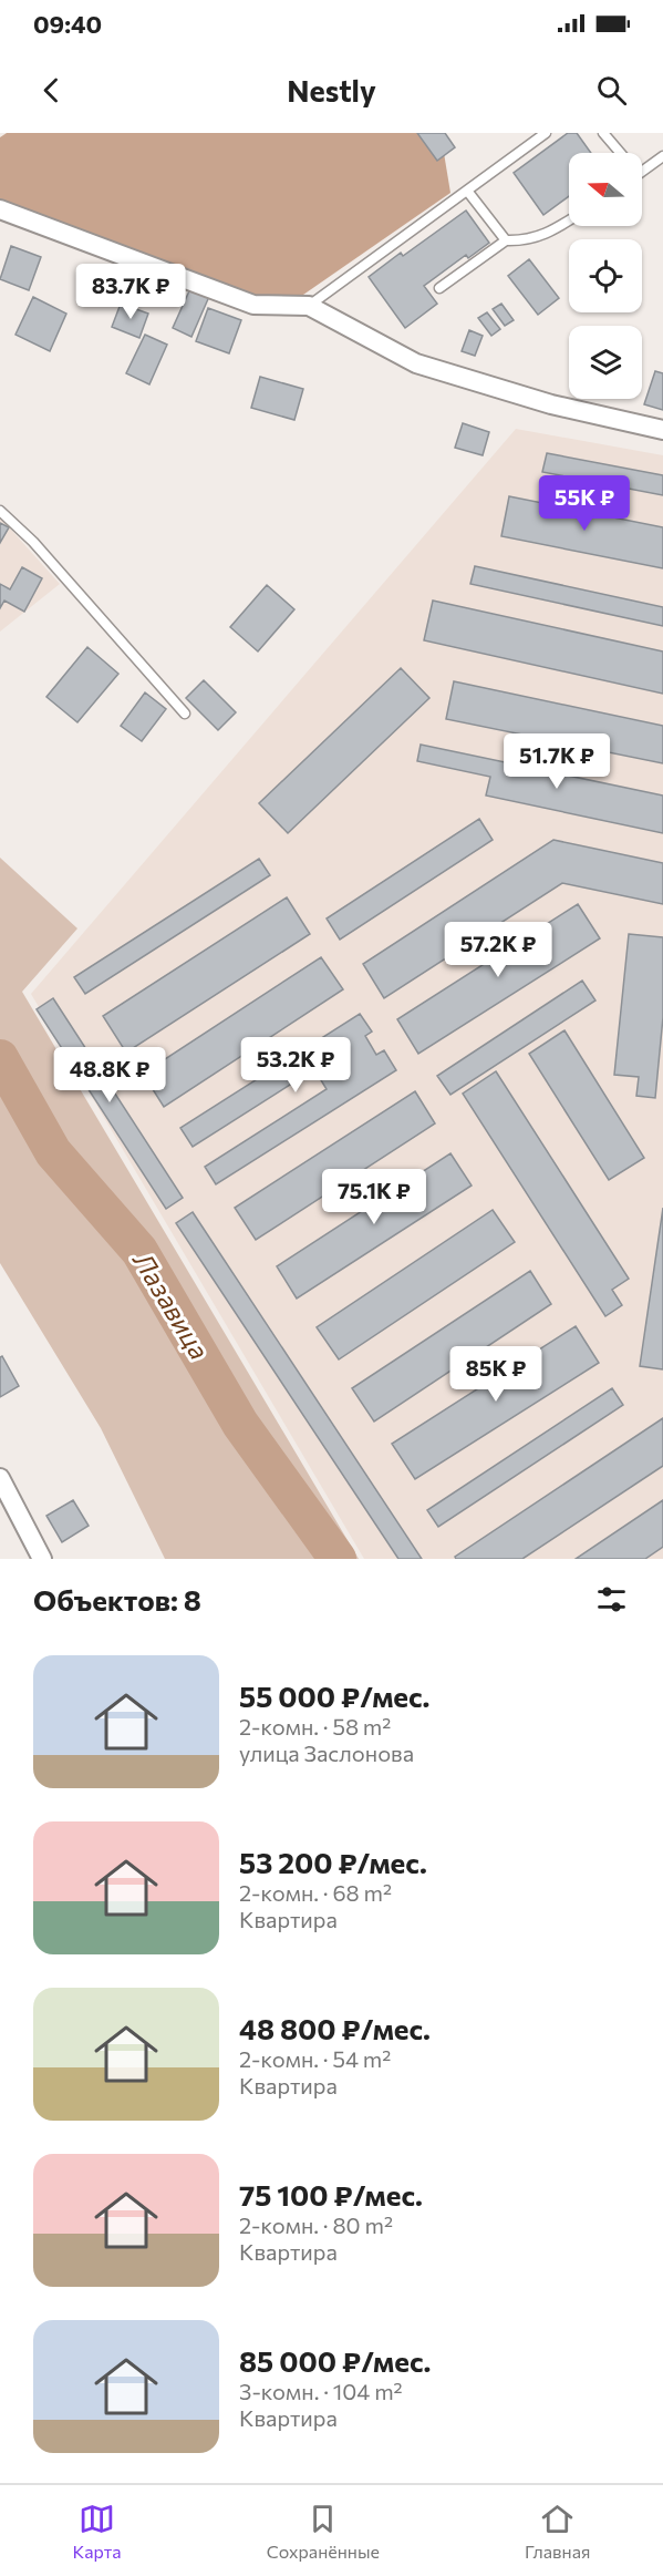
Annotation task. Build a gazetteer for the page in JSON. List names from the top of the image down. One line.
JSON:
{"water":["Лазавица"],"north":"left","page":{"status":"09:40","header":"Nestly","price":["83.7K ₽","55K ₽","51.7K ₽","57.2K ₽","53.2K ₽","48.8K ₽","75.1K ₽","85K ₽"],"heading":"Объектов: 8","list":[{"name":"55 000 ₽/мес.","note":"2-комн. · 58 m² · улица Заслонова"},{"name":"53 200 ₽/мес.","note":"2-комн. · 68 m² · Квартира"},{"name":"48 800 ₽/мес.","note":"2-комн. · 54 m² · Квартира"},{"name":"75 100 ₽/мес.","note":"2-комн. · 80 m² · Квартира"},{"name":"85 000 ₽/мес.","note":"3-комн. · 104 m² · Квартира"}],"tabs":["Карта","Сохранённые","Главная"]}}
